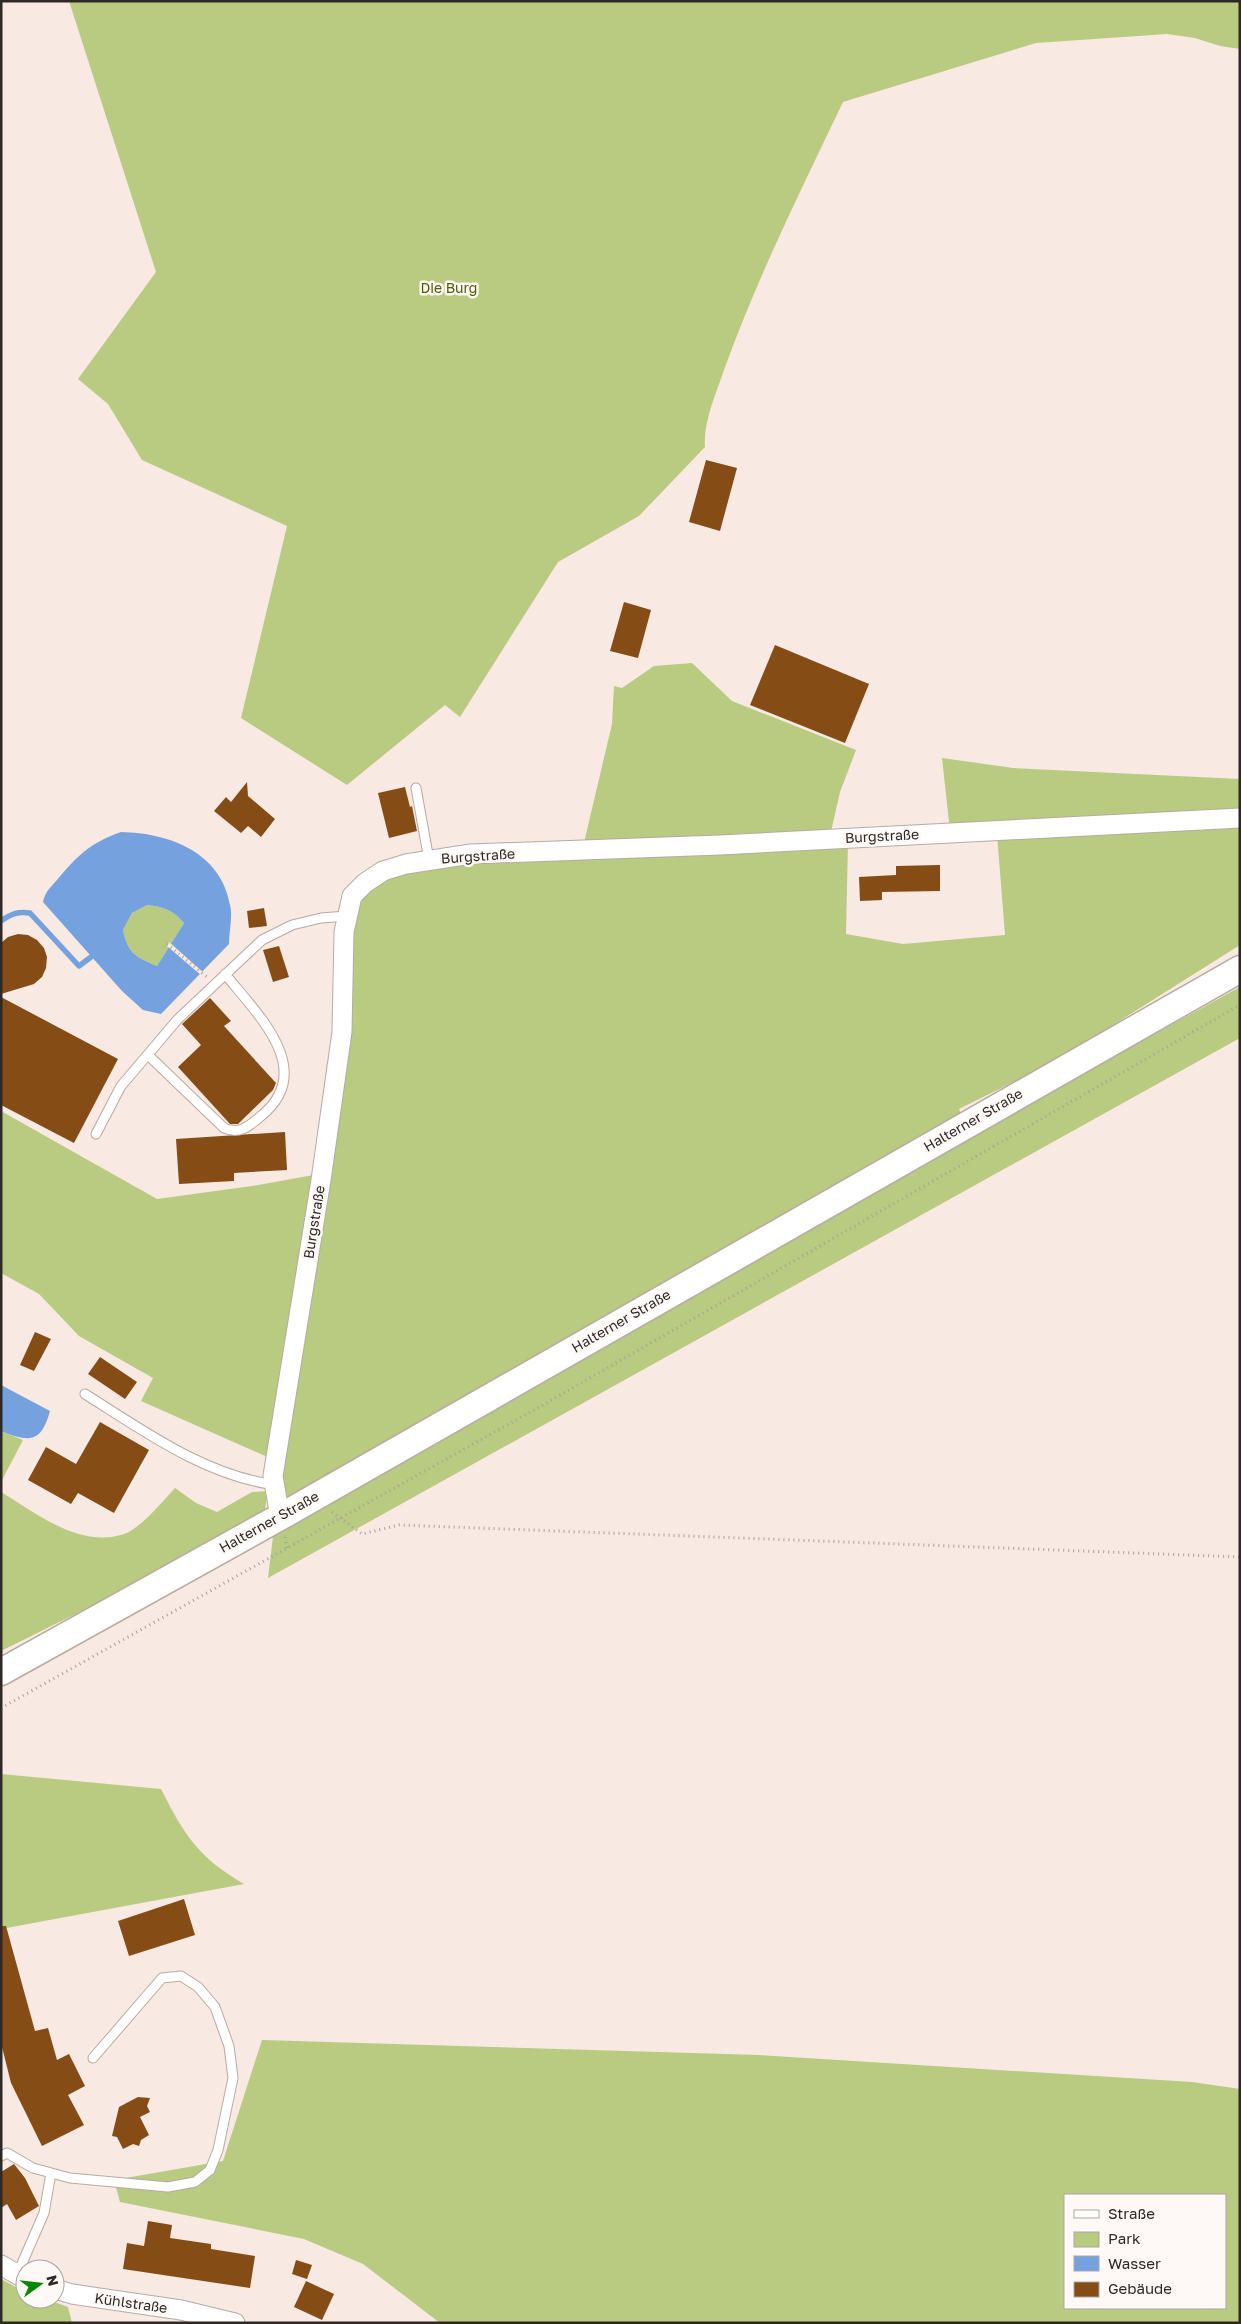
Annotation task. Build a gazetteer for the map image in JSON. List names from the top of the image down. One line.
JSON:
{"streets":{"main road":["Halterner Straße"],"street":["Burgstraße","Kühlstraße"]},"crossings":[["Burgstraße","Halterner Straße"]],"parks":["Die Burg"],"legend":["Straße","Park","Wasser","Gebäude"],"north":"right"}
